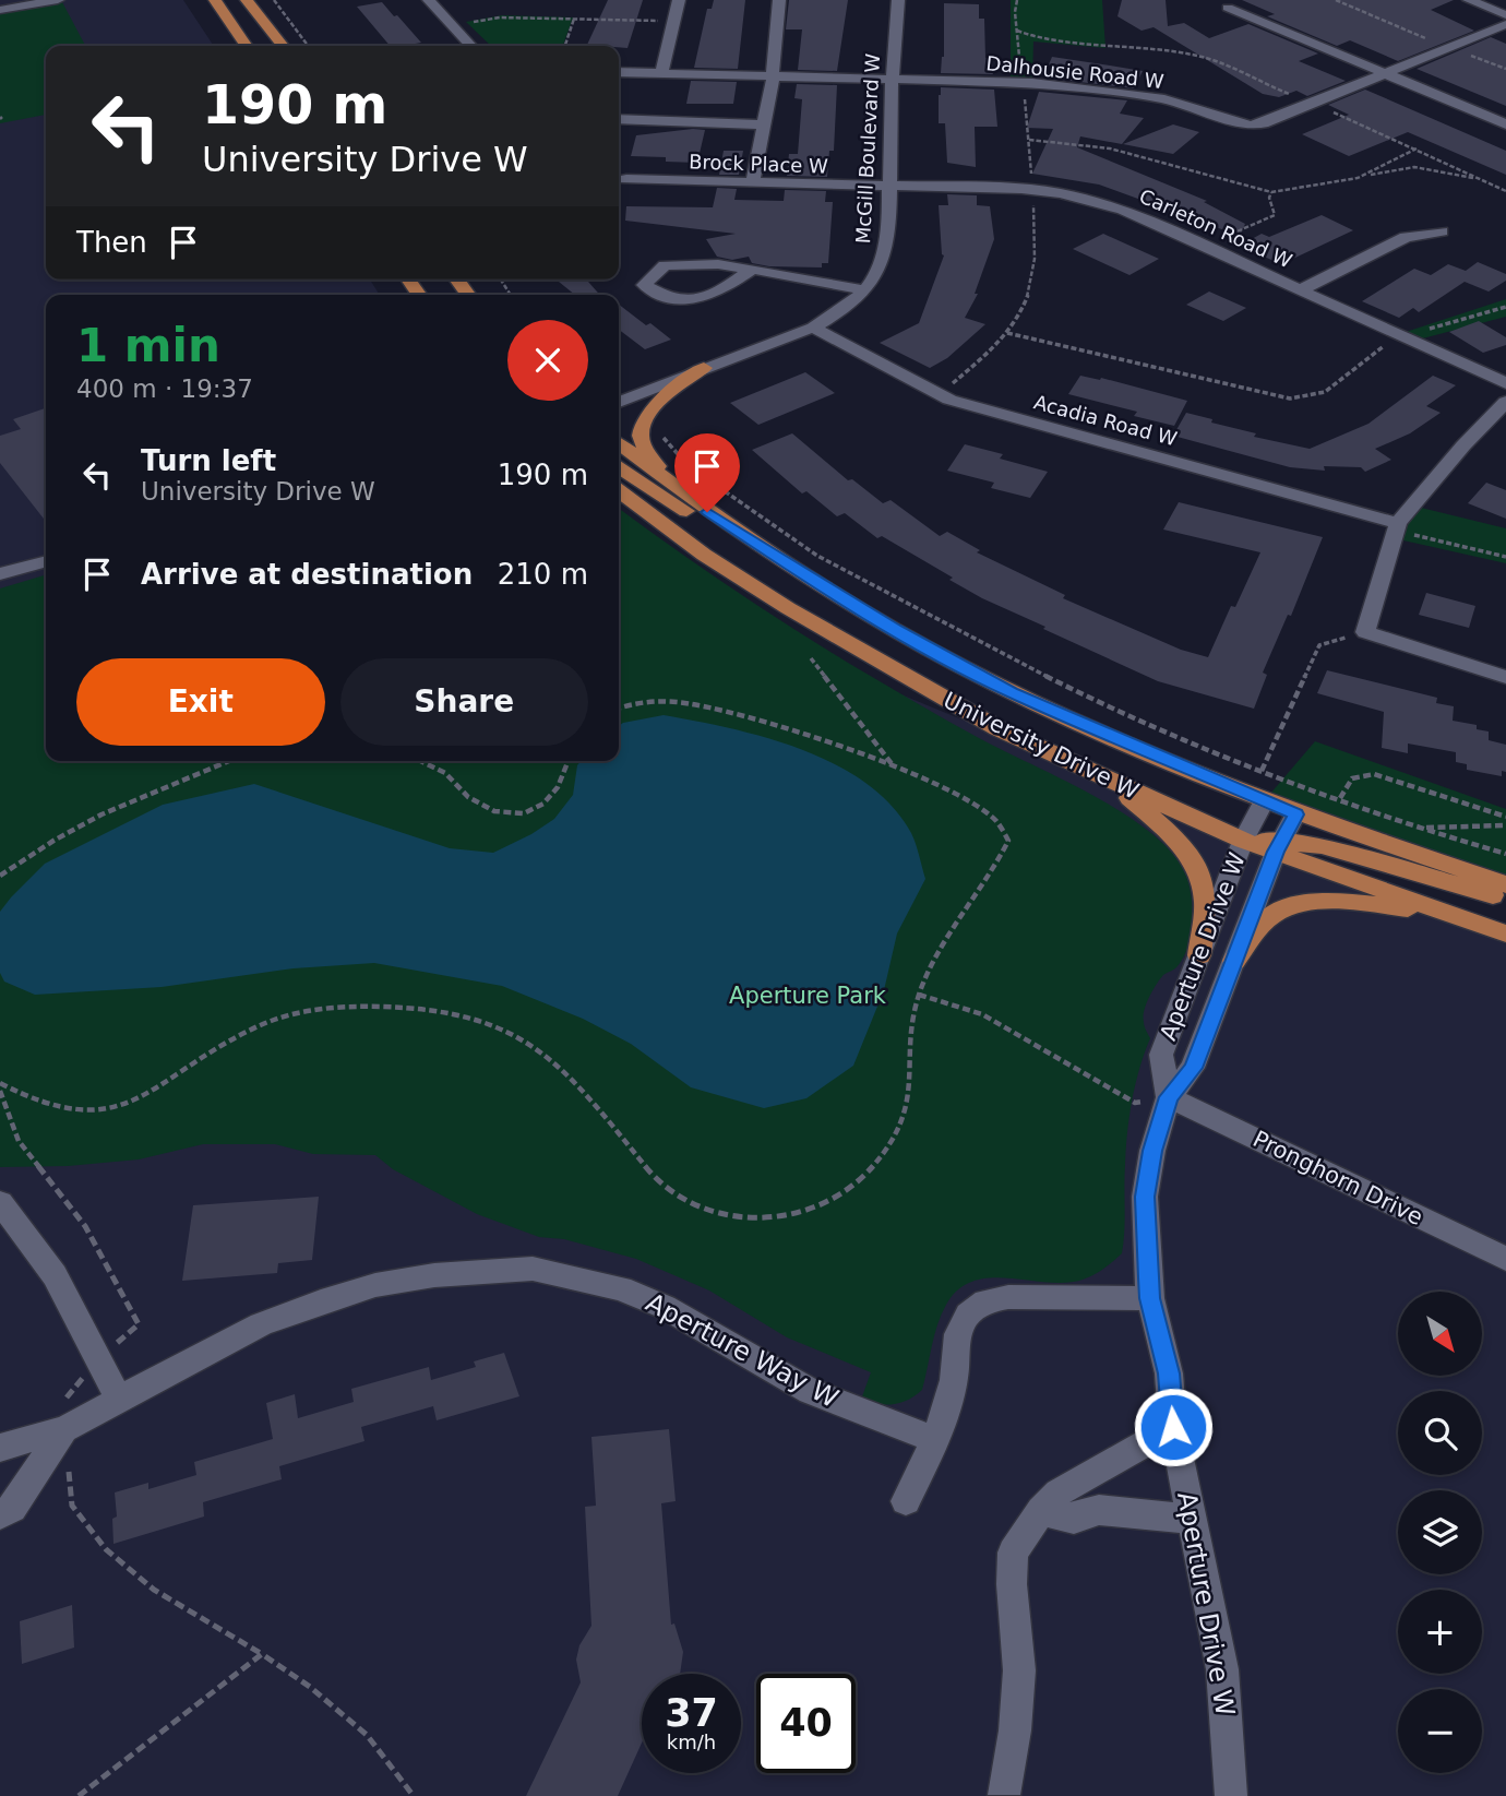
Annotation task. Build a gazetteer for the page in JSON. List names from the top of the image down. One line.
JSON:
{"streets":{"main road":["University Drive W"],"street":["Dalhousie Road W","McGill Boulevard W","Brock Place W","Carleton Road W","Acadia Road W","Aperture Drive W","Pronghorn Drive","Aperture Way W"]},"crossings":[["Dalhousie Road W","McGill Boulevard W"],["McGill Boulevard W","Brock Place W"],["McGill Boulevard W","Carleton Road W"],["McGill Boulevard W","Acadia Road W"],["Brock Place W","Carleton Road W"],["University Drive W","Aperture Drive W"],["Aperture Drive W","Pronghorn Drive"]],"parks":["Aperture Park"],"north":"bottom right","page":{"turn":["190 m","University Drive W"],"then":"Then","heading":["1 min","400 m · 19:37"],"list":[{"name":"Turn left","note":"University Drive W","value":"190 m"},{"name":"Arrive at destination","value":"210 m"}],"buttons":["Exit","Share"],"map_buttons":["+","−"],"speed":"37 km/h","limit":"40"}}
